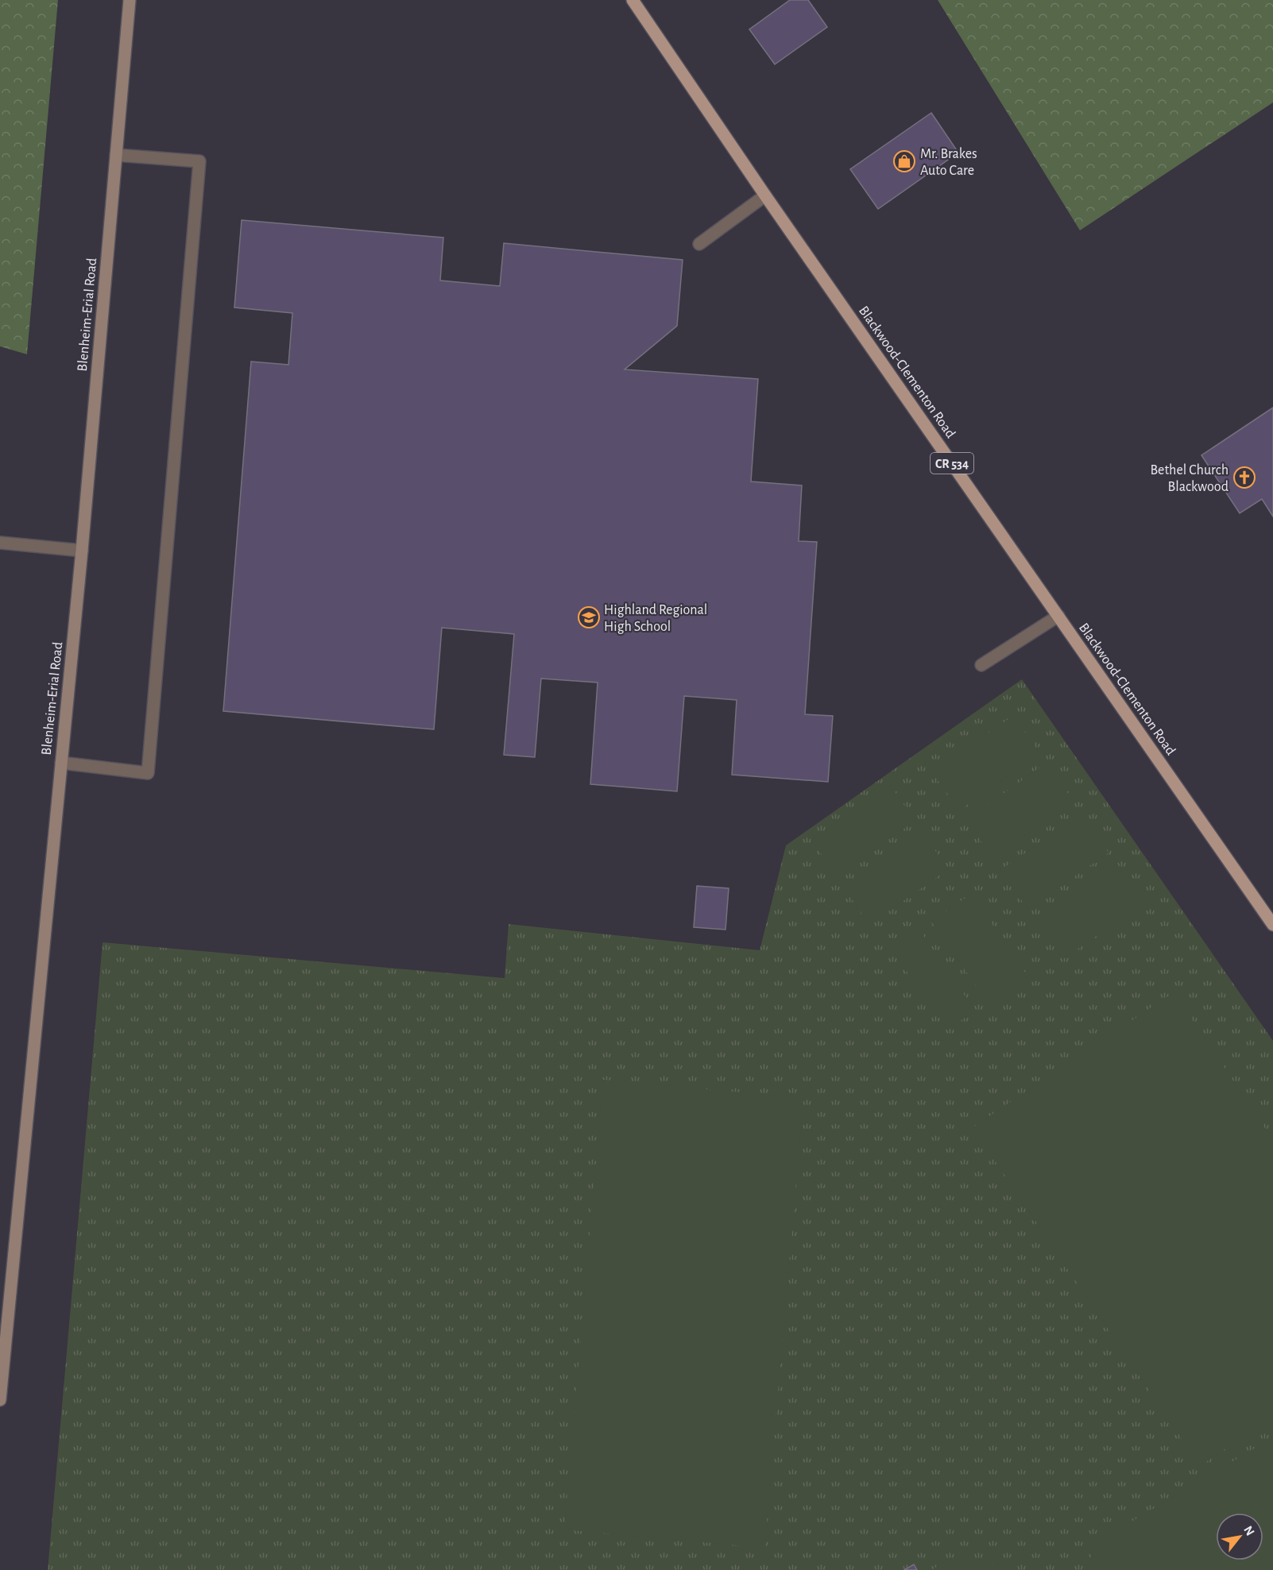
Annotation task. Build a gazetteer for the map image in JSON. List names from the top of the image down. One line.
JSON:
{"streets":{"main road":["Blenheim-Erial Road","Blackwood-Clementon Road","CR 534"]},"places":{"shop":["Mr. Brakes Auto Care"],"church":["Bethel Church Blackwood"],"school or university":["Highland Regional High School"]},"north":"top right"}
